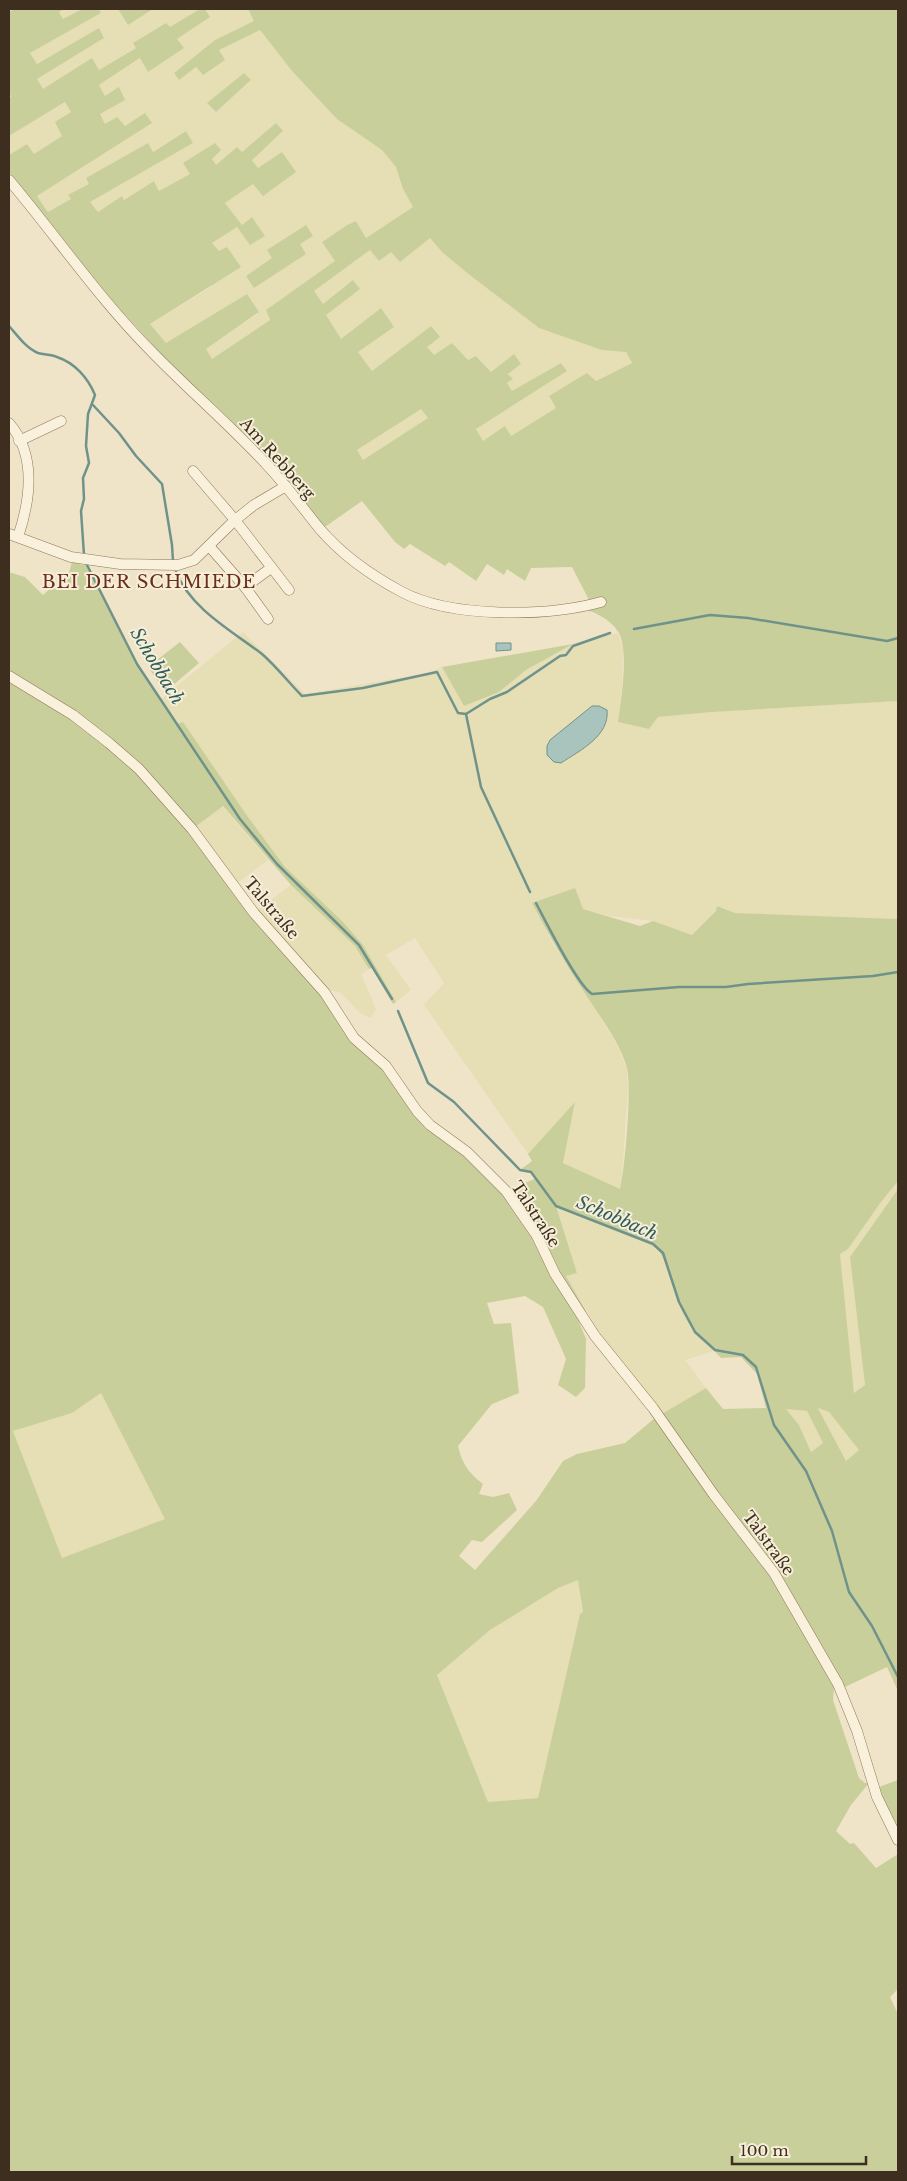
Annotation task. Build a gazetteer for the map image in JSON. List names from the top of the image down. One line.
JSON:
{"streets":{"street":["Am Rebberg","Talstraße"]},"districts":["BEI DER SCHMIEDE"],"water":["Schobbach"],"scale_bar":"100 m"}
